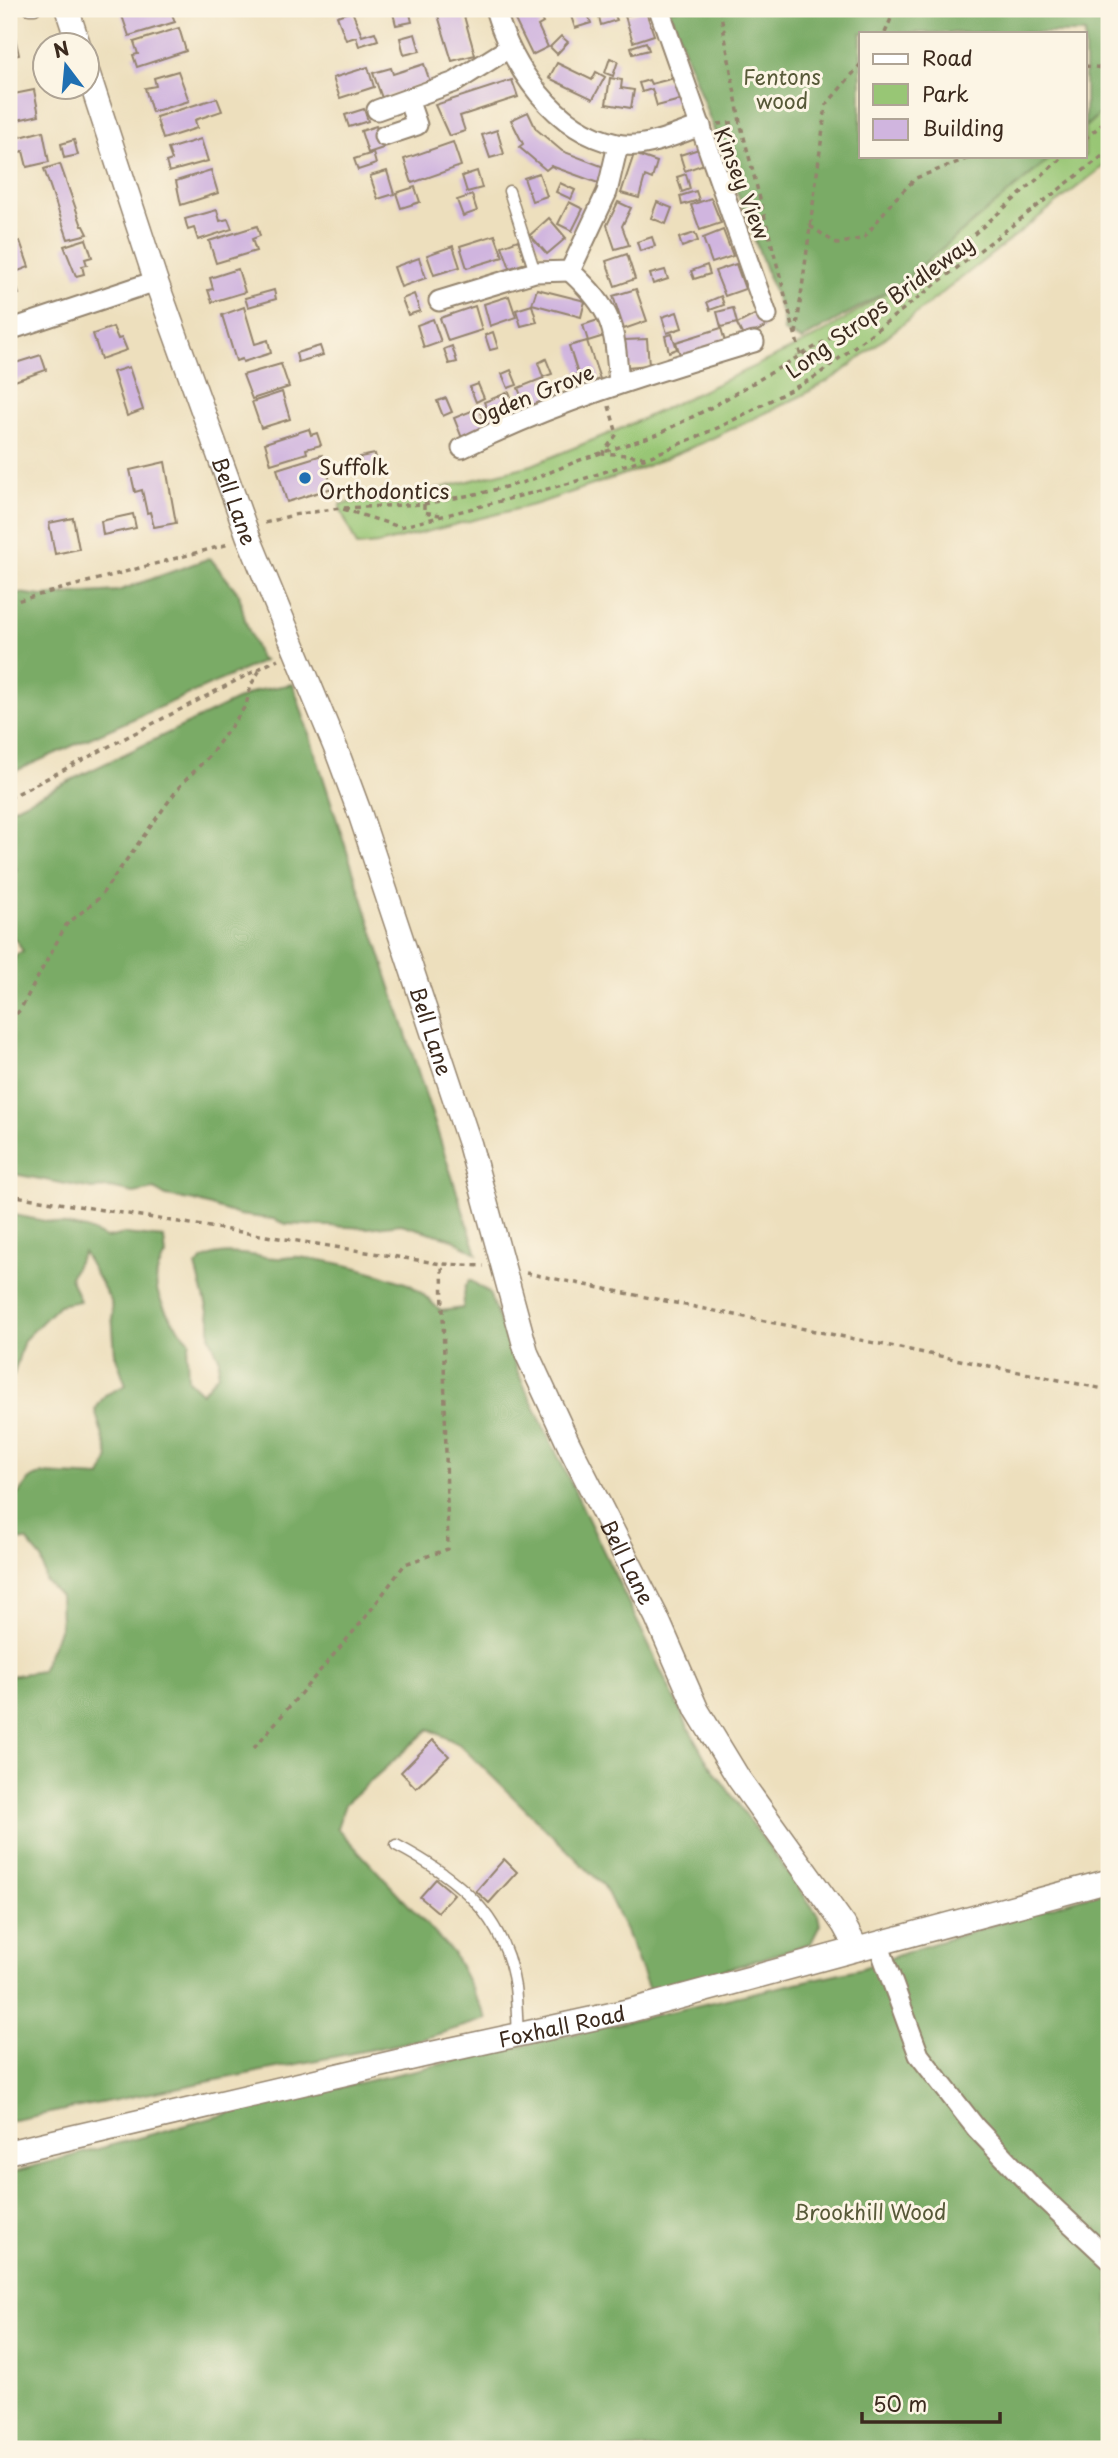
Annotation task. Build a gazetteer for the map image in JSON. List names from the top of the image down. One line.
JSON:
{"streets":{"street":["Kinsey View","Ogden Grove","Bell Lane","Foxhall Road"],"path":["Long Strops Bridleway"]},"crossings":[["Long Strops Bridleway","Bell Lane"],["Bell Lane","Foxhall Road"]],"parks":["Fentons wood","Brookhill Wood"],"places":["Suffolk Orthodontics"],"legend":["Road","Park","Building"],"scale_bar":"50 m","north":"top"}
